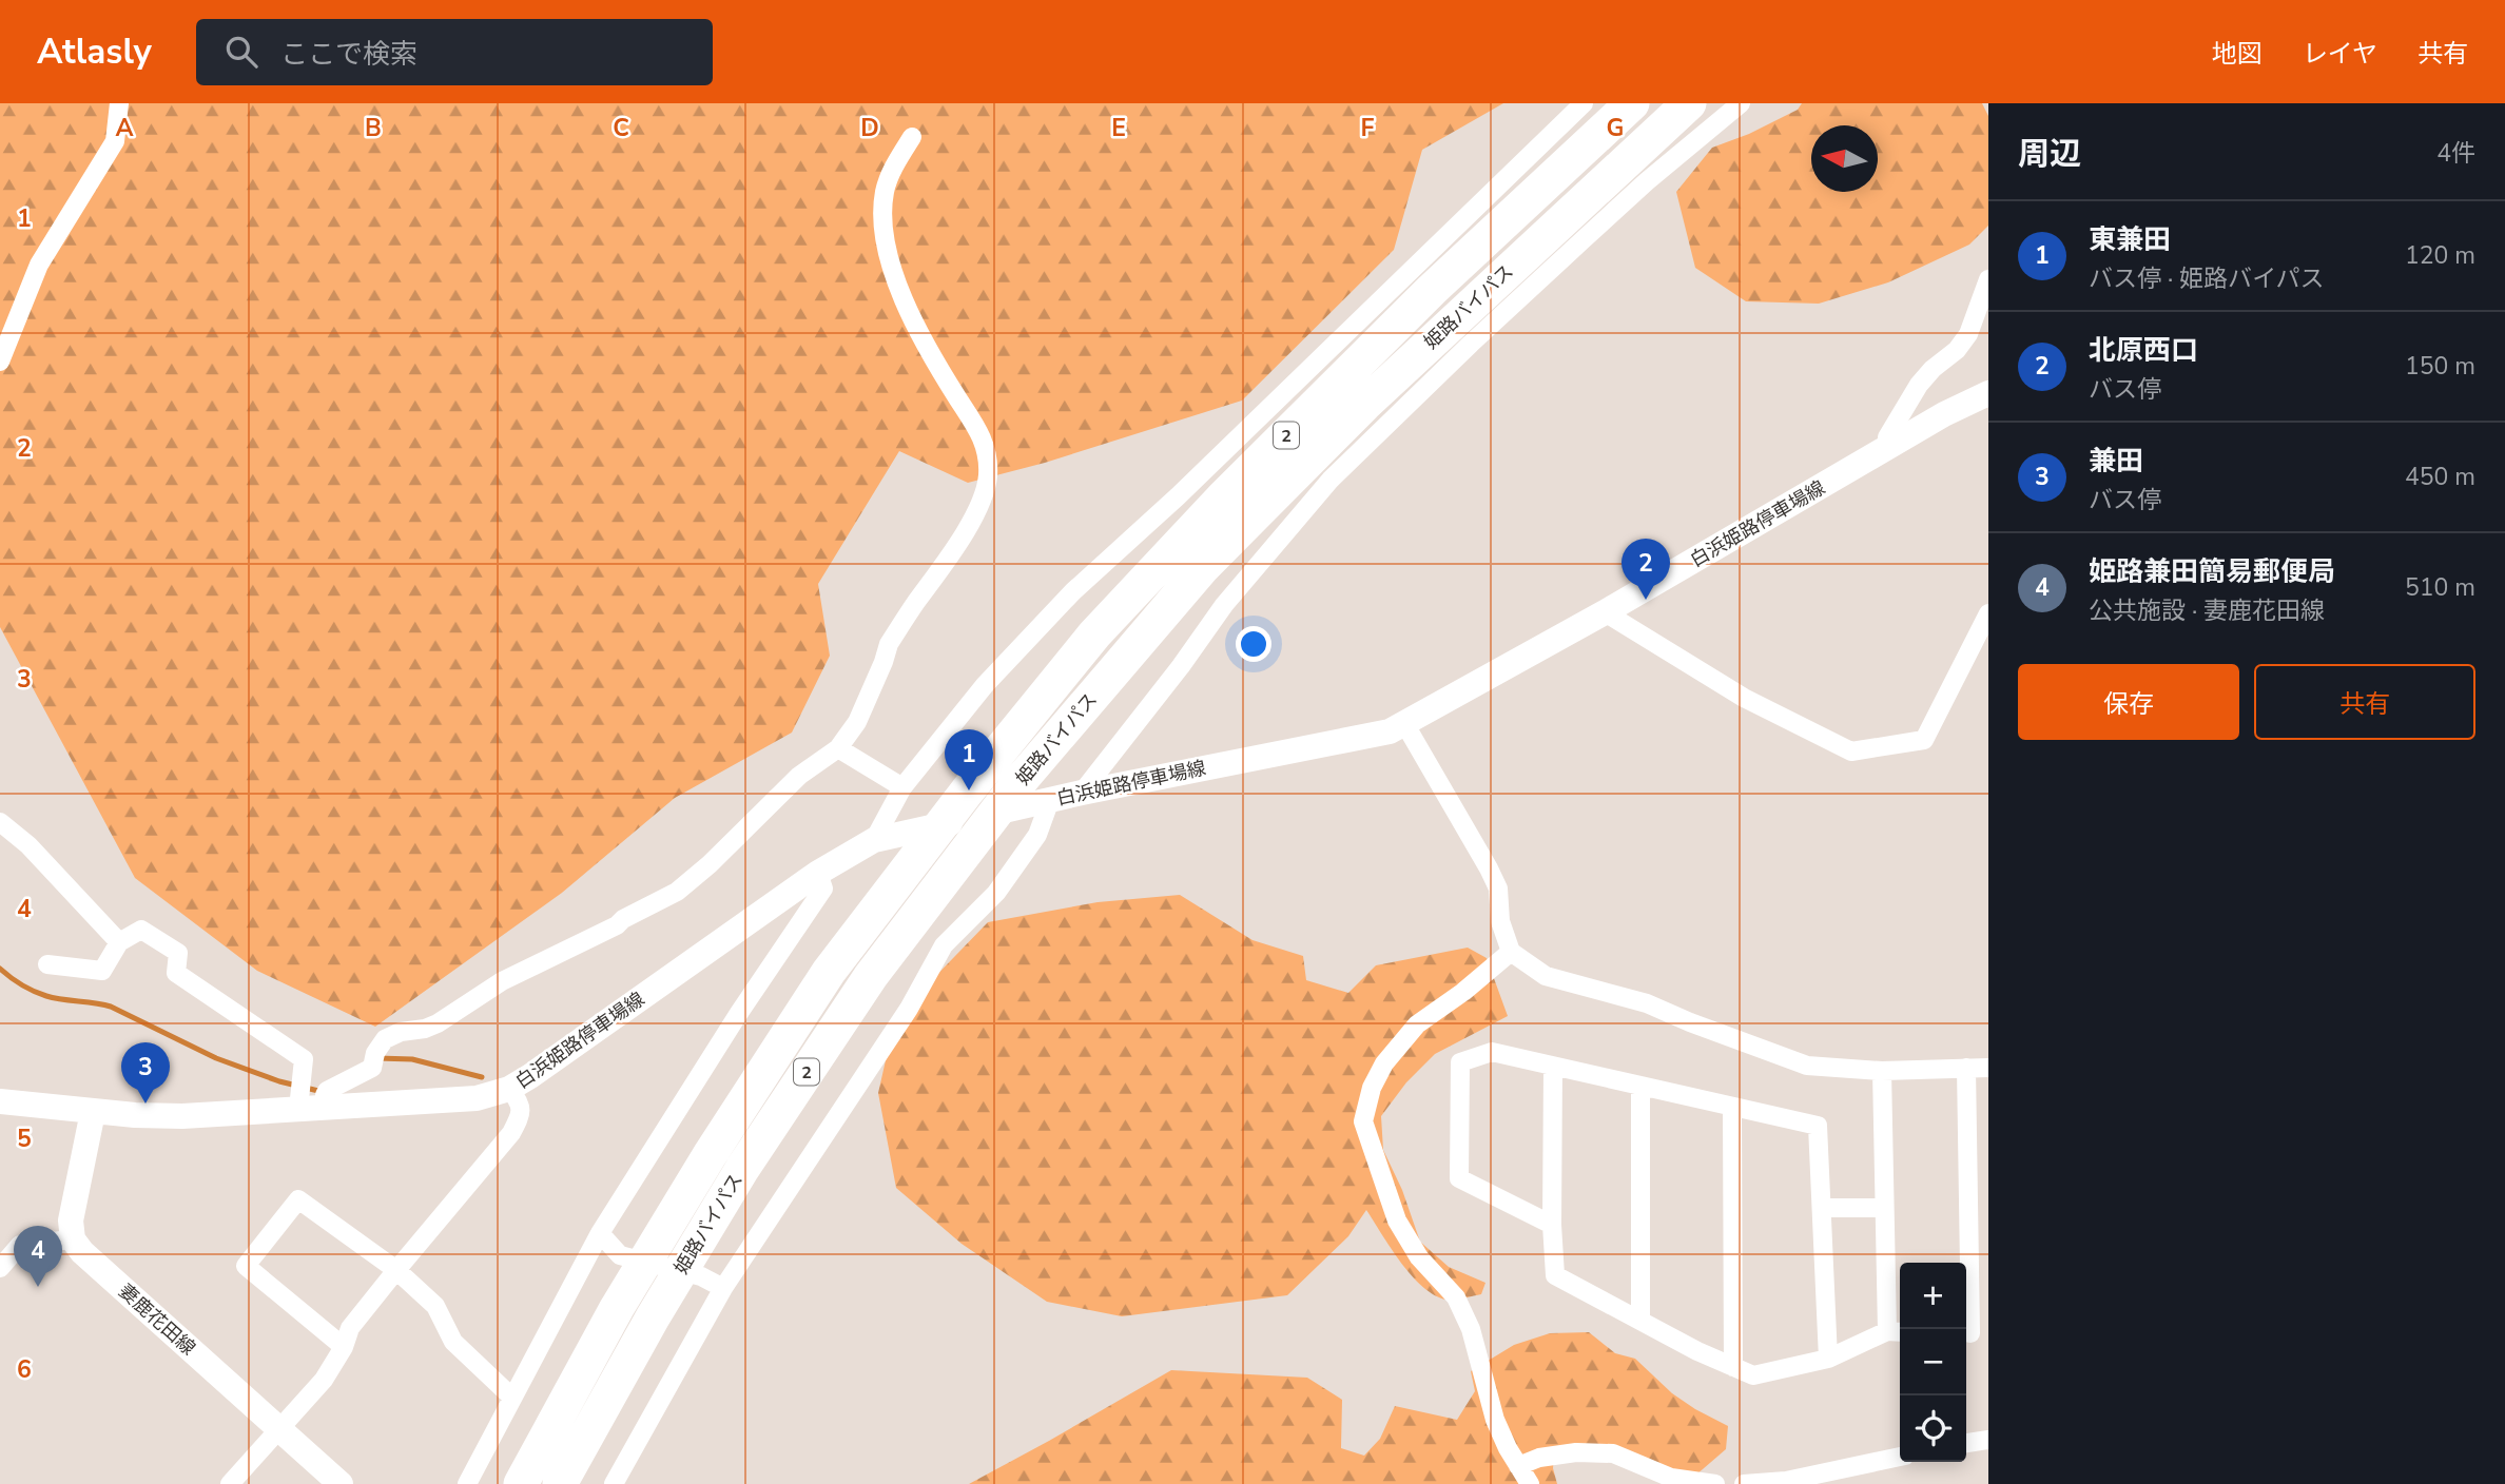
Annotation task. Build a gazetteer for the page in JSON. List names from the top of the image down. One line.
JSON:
{"streets":{"highway":["姫路バイパス","2"],"main road":["白浜姫路停車場線","妻鹿花田線"]},"north":"left","page":{"header":"Atlasly","search":"ここで検索","nav":["地図","レイヤ","共有"],"heading":["周辺","4件"],"list":[{"mark":"1","name":"東兼田","note":"バス停 · 姫路バイパス","value":"120 m"},{"mark":"2","name":"北原西口","note":"バス停","value":"150 m"},{"mark":"3","name":"兼田","note":"バス停","value":"450 m"},{"mark":"4","name":"姫路兼田簡易郵便局","note":"公共施設 · 妻鹿花田線","value":"510 m"}],"pins":["2","1","3","4"],"buttons":["保存","共有"],"map_buttons":["+","−"]},"grid":{"columns":["A","B","C","D","E","F","G"],"rows":["1","2","3","4","5","6"]}}
